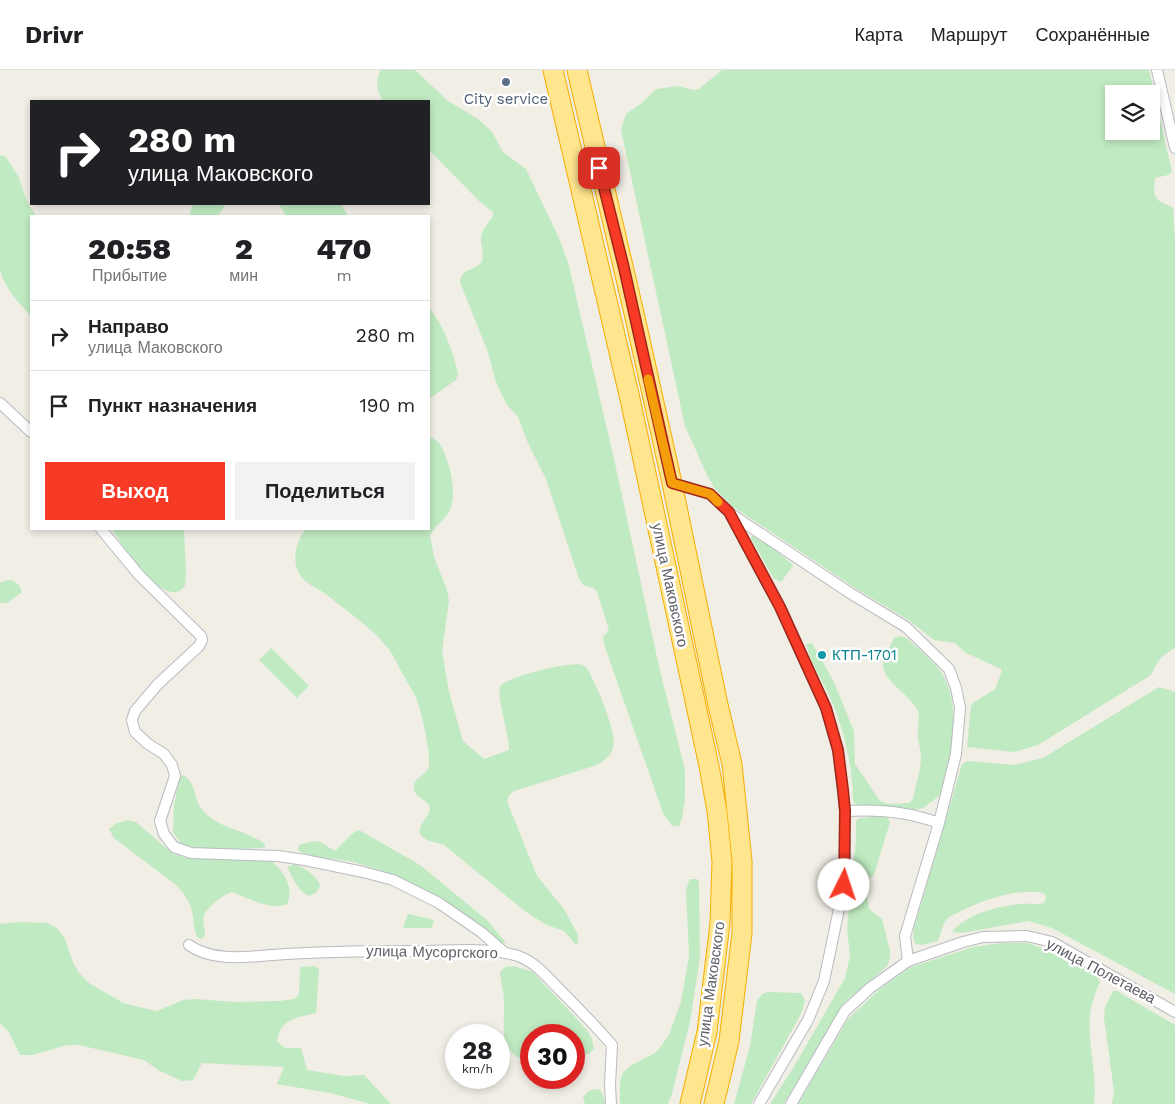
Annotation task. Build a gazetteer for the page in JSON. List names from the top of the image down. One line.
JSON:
{"streets":{"highway":["улица Маковского"],"street":["улица Мусоргского","улица Полетаева"]},"places":["City service","КТП-1701"],"page":{"header":"Drivr","nav":["Карта","Маршрут","Сохранённые"],"turn":["280 m","улица Маковского"],"eta":["20:58","Прибытие","2","мин","470","m"],"list":[{"name":"Направо","note":"улица Маковского","value":"280 m"},{"name":"Пункт назначения","value":"190 m"}],"buttons":["Выход","Поделиться"],"speed":"28 km/h","limit":"30"}}
